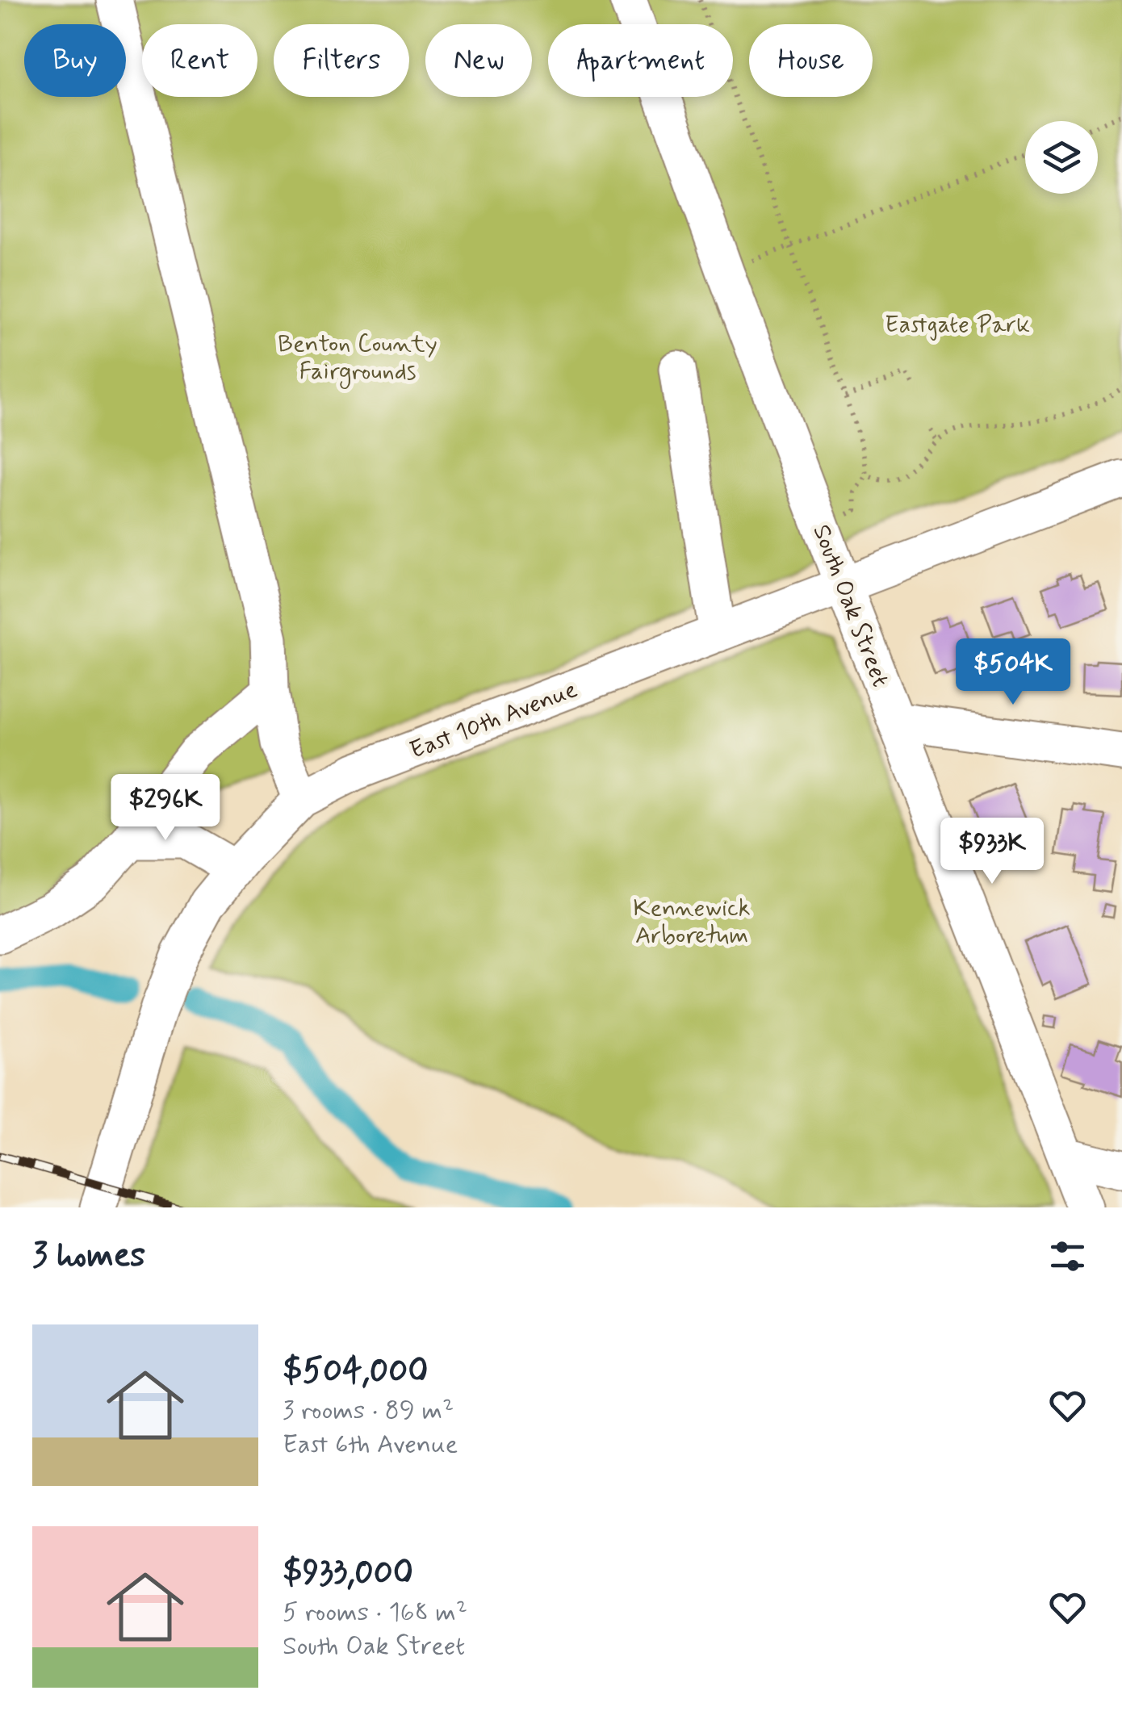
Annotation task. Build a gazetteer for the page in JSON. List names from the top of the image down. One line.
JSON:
{"streets":{"street":["South Oak Street","East 10th Avenue"]},"crossings":[["South Oak Street","East 10th Avenue"]],"parks":["Eastgate Park","Benton County Fairgrounds","Kennewick Arboretum"],"page":{"chip":["Buy","Rent","Filters","New","Apartment","House"],"price":["$504K","$296K","$933K"],"heading":"3 homes","list":[{"name":"$504,000","note":"3 rooms · 89 m² · East 6th Avenue"},{"name":"$933,000","note":"5 rooms · 168 m² · South Oak Street"}]}}
